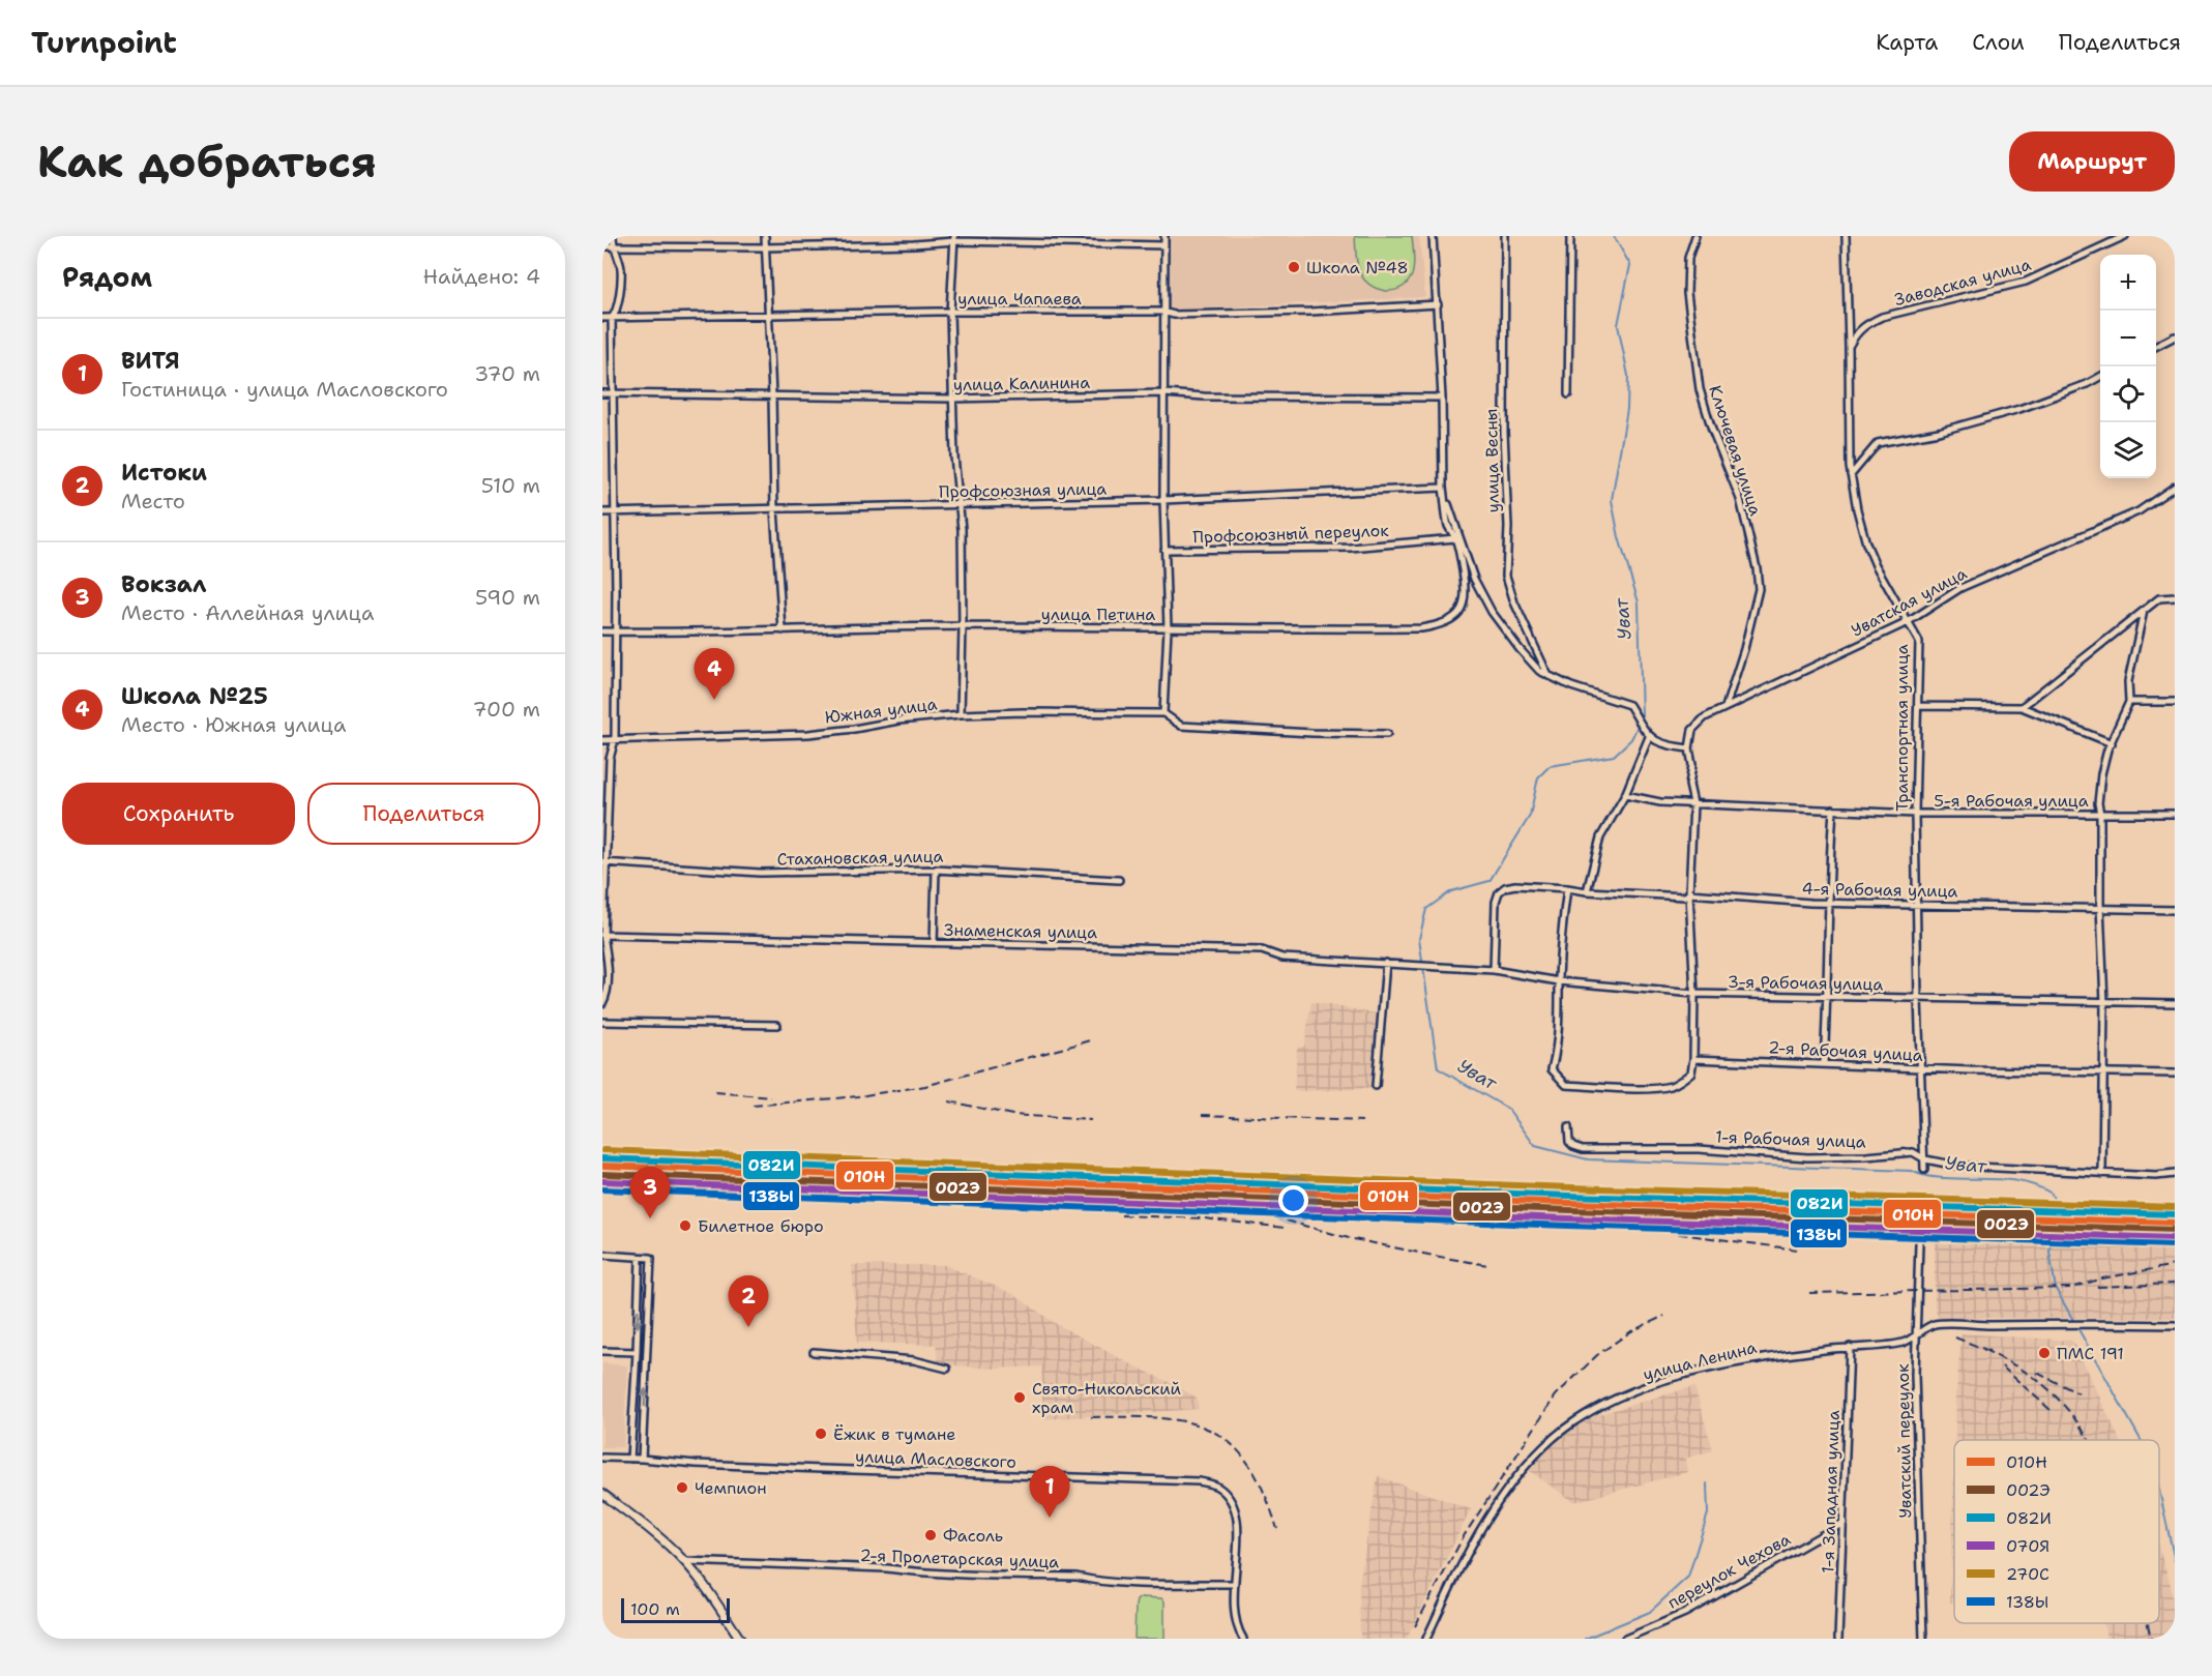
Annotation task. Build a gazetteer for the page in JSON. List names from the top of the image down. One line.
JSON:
{"streets":{"street":["Заводская улица","улица Чапаева","улица Калинина","Ключевая улица","улица Весны","Профсоюзная улица","Профсоюзный переулок","Уватская улица","улица Петина","Южная улица","Транспортная улица","5-я Рабочая улица","Стахановская улица","4-я Рабочая улица","Знаменская улица","3-я Рабочая улица","2-я Рабочая улица","1-я Рабочая улица","улица Ленина","Уватский переулок","улица Масловского","1-я Западная улица","2-я Пролетарская улица","переулок Чехова"]},"crossings":[["Заводская улица","Транспортная улица"],["Ключевая улица","Уватская улица"],["Профсоюзная улица","улица Петина"],["Профсоюзный переулок","улица Петина"],["Уватская улица","Транспортная улица"],["Уватская улица","5-я Рабочая улица"],["Уватская улица","4-я Рабочая улица"],["Уватская улица","3-я Рабочая улица"],["Уватская улица","2-я Рабочая улица"],["Транспортная улица","5-я Рабочая улица"],["Транспортная улица","4-я Рабочая улица"],["Транспортная улица","3-я Рабочая улица"],["Транспортная улица","2-я Рабочая улица"],["Транспортная улица","1-я Рабочая улица"],["4-я Рабочая улица","3-я Рабочая улица"],["Знаменская улица","3-я Рабочая улица"],["улица Ленина","Уватский переулок"],["улица Ленина","1-я Западная улица"],["улица Масловского","2-я Пролетарская улица"],["1-я Западная улица","переулок Чехова"]],"water":["Уват"],"places":["Школа №48","Билетное бюро","ПМС 191","Свято-Никольский храм","Ёжик в тумане","Чемпион","Фасоль"],"lines":["transit line 270С","transit line 082И","transit line 010Н","transit line 002Э","transit line 070Я","transit line 138Ы"],"legend":["010Н","002Э","082И","070Я","270С","138Ы"],"scale_bar":"100 m","page":{"header":"Turnpoint","nav":["Карта","Слои","Поделиться"],"buttons":["Маршрут",["Сохранить","Поделиться"]],"title":"Как добраться","heading":["Рядом","Найдено: 4"],"map_buttons":["+","−"],"list":[{"mark":"1","name":"ВИТЯ","note":"Гостиница · улица Масловского","value":"370 m"},{"mark":"2","name":"Истоки","note":"Место","value":"510 m"},{"mark":"3","name":"Вокзал","note":"Место · Аллейная улица","value":"590 m"},{"mark":"4","name":"Школа №25","note":"Место · Южная улица","value":"700 m"}],"pins":["4","3","2","1"],"scale":"100 m"}}
